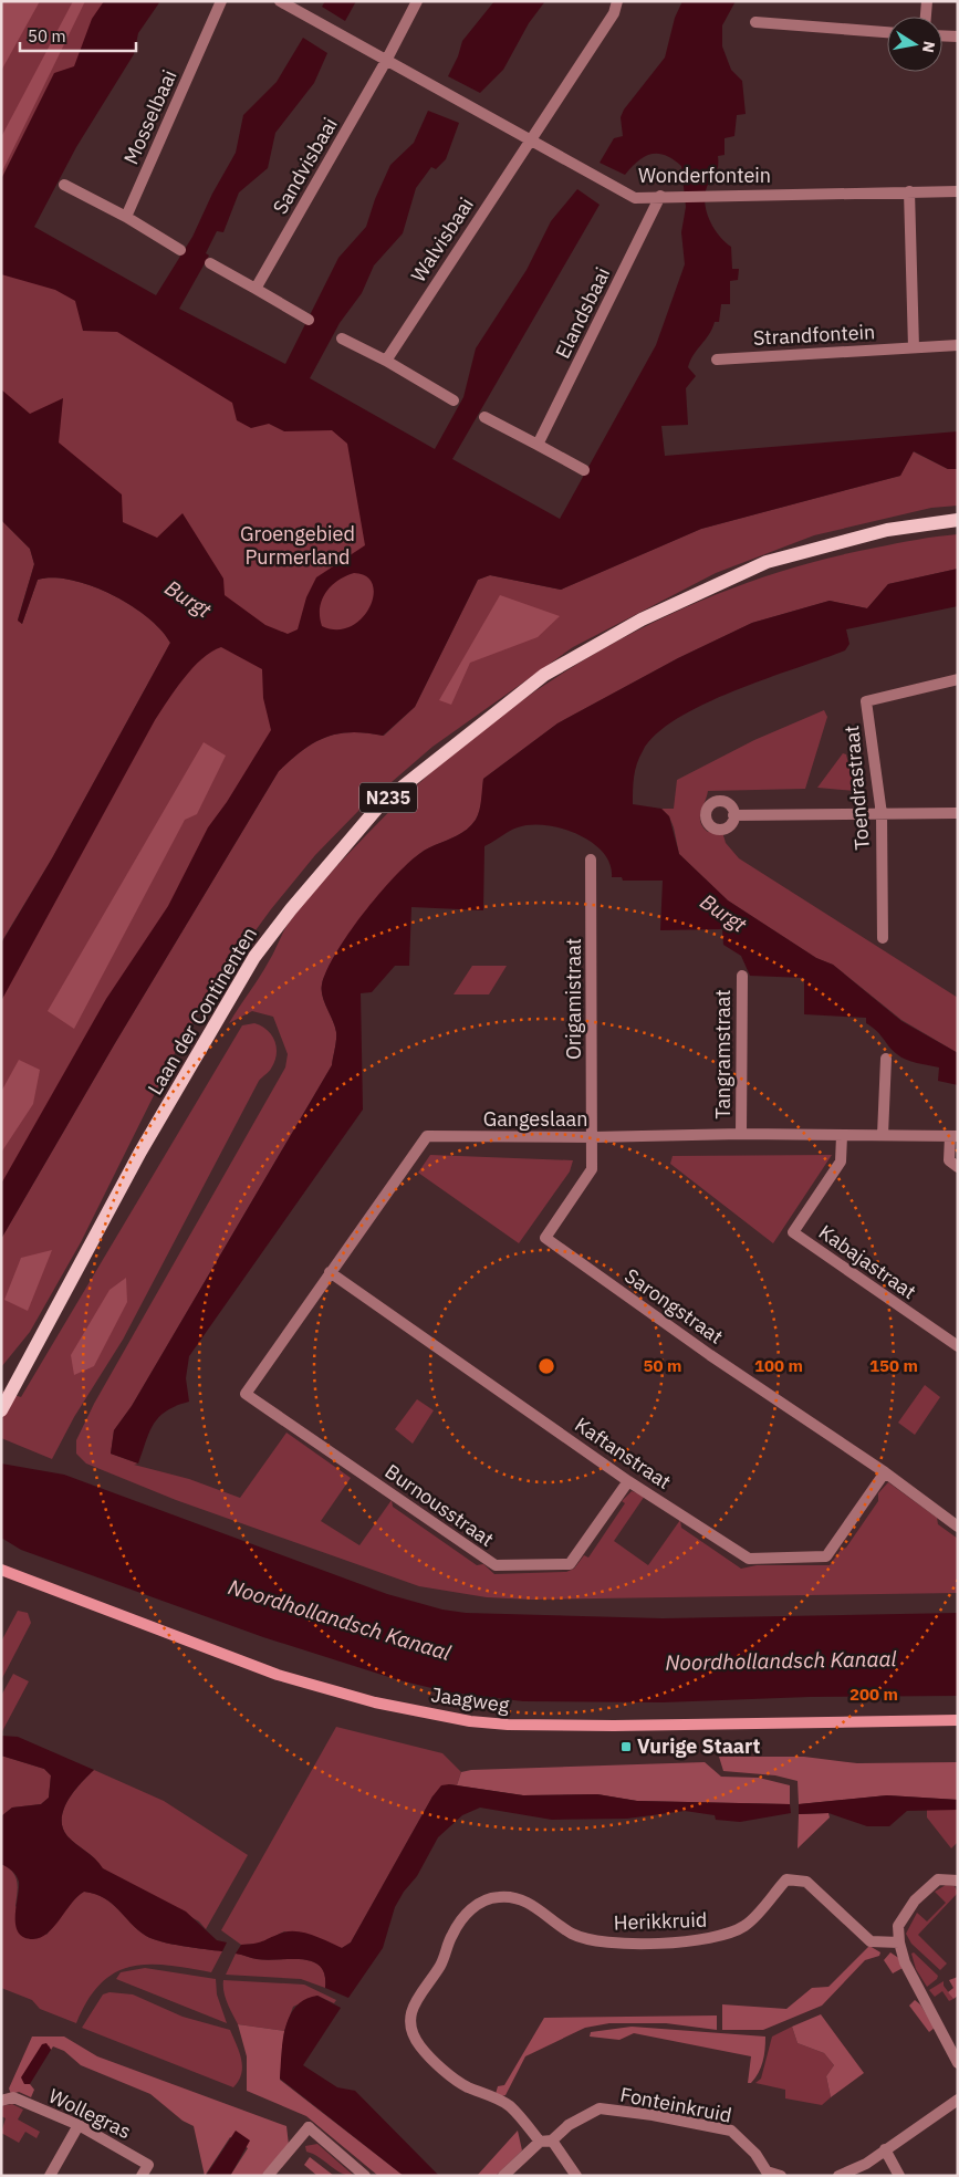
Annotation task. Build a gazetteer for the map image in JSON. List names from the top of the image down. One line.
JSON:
{"streets":{"main road":["N235","Laan der Continenten","Jaagweg"],"street":["Mosselbaai","Sandvisbaai","Wonderfontein","Walvisbaai","Elandsbaai","Strandfontein","Toendrastraat","Origamistraat","Tangramstraat","Gangeslaan","Kabajastraat","Sarongstraat","Kaftanstraat","Burnousstraat","Herikkruid","Fonteinkruid","Wollegras"]},"crossings":[["Sandvisbaai","Wonderfontein"],["Wonderfontein","Walvisbaai"],["Wonderfontein","Elandsbaai"],["Origamistraat","Gangeslaan"],["Origamistraat","Sarongstraat"],["Tangramstraat","Gangeslaan"],["Gangeslaan","Kabajastraat"],["Gangeslaan","Sarongstraat"],["Gangeslaan","Kaftanstraat"],["Gangeslaan","Burnousstraat"],["Sarongstraat","Kaftanstraat"],["Kaftanstraat","Burnousstraat"]],"water":["Burgt","Noordhollandsch Kanaal"],"parks":["Groengebied Purmerland"],"places":{"transit":["Vurige Staart"]},"scale_bar":"50 m","north":"right","rings":["50 m","100 m","150 m","200 m"]}
